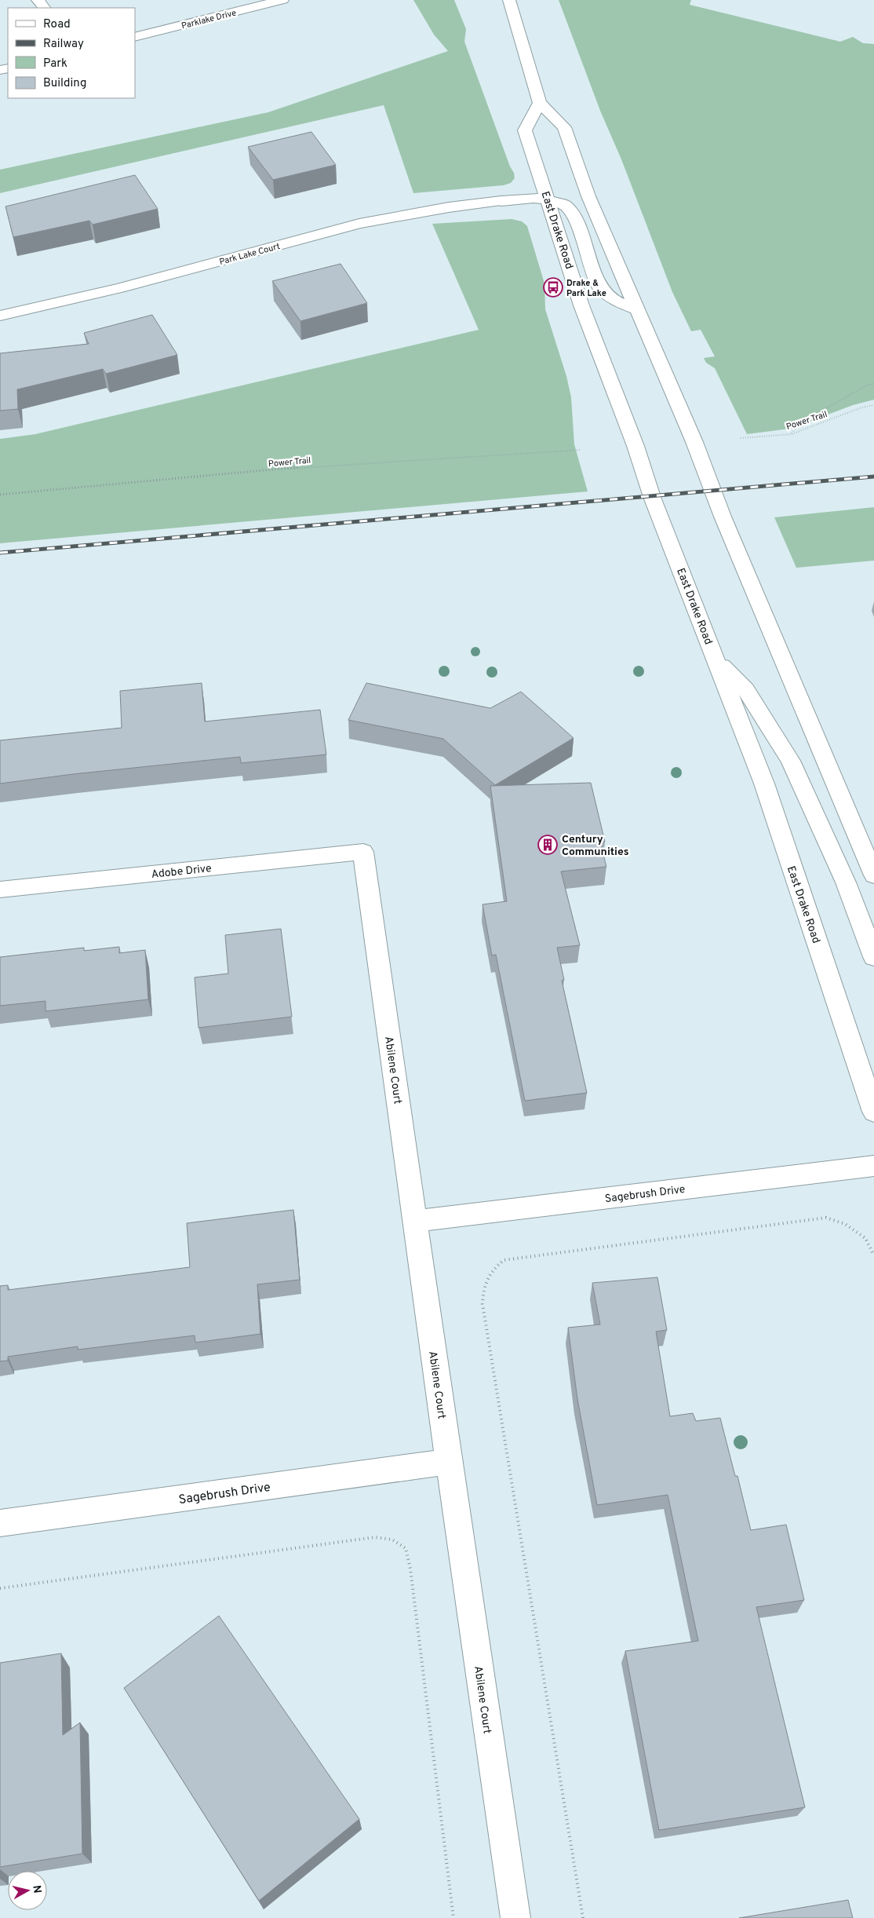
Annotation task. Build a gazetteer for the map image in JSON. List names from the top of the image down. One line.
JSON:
{"streets":{"main road":["Parklake Drive","East Drake Road","Park Lake Court","Adobe Drive","Abilene Court","Sagebrush Drive"],"path":["Power Trail"]},"crossings":[["East Drake Road","Park Lake Court"],["Adobe Drive","Abilene Court"],["Abilene Court","Sagebrush Drive"]],"places":{"bus stop":["Drake & Park Lake"],"building":["Century Communities"]},"legend":["Road","Railway","Park","Building"],"north":"right"}
